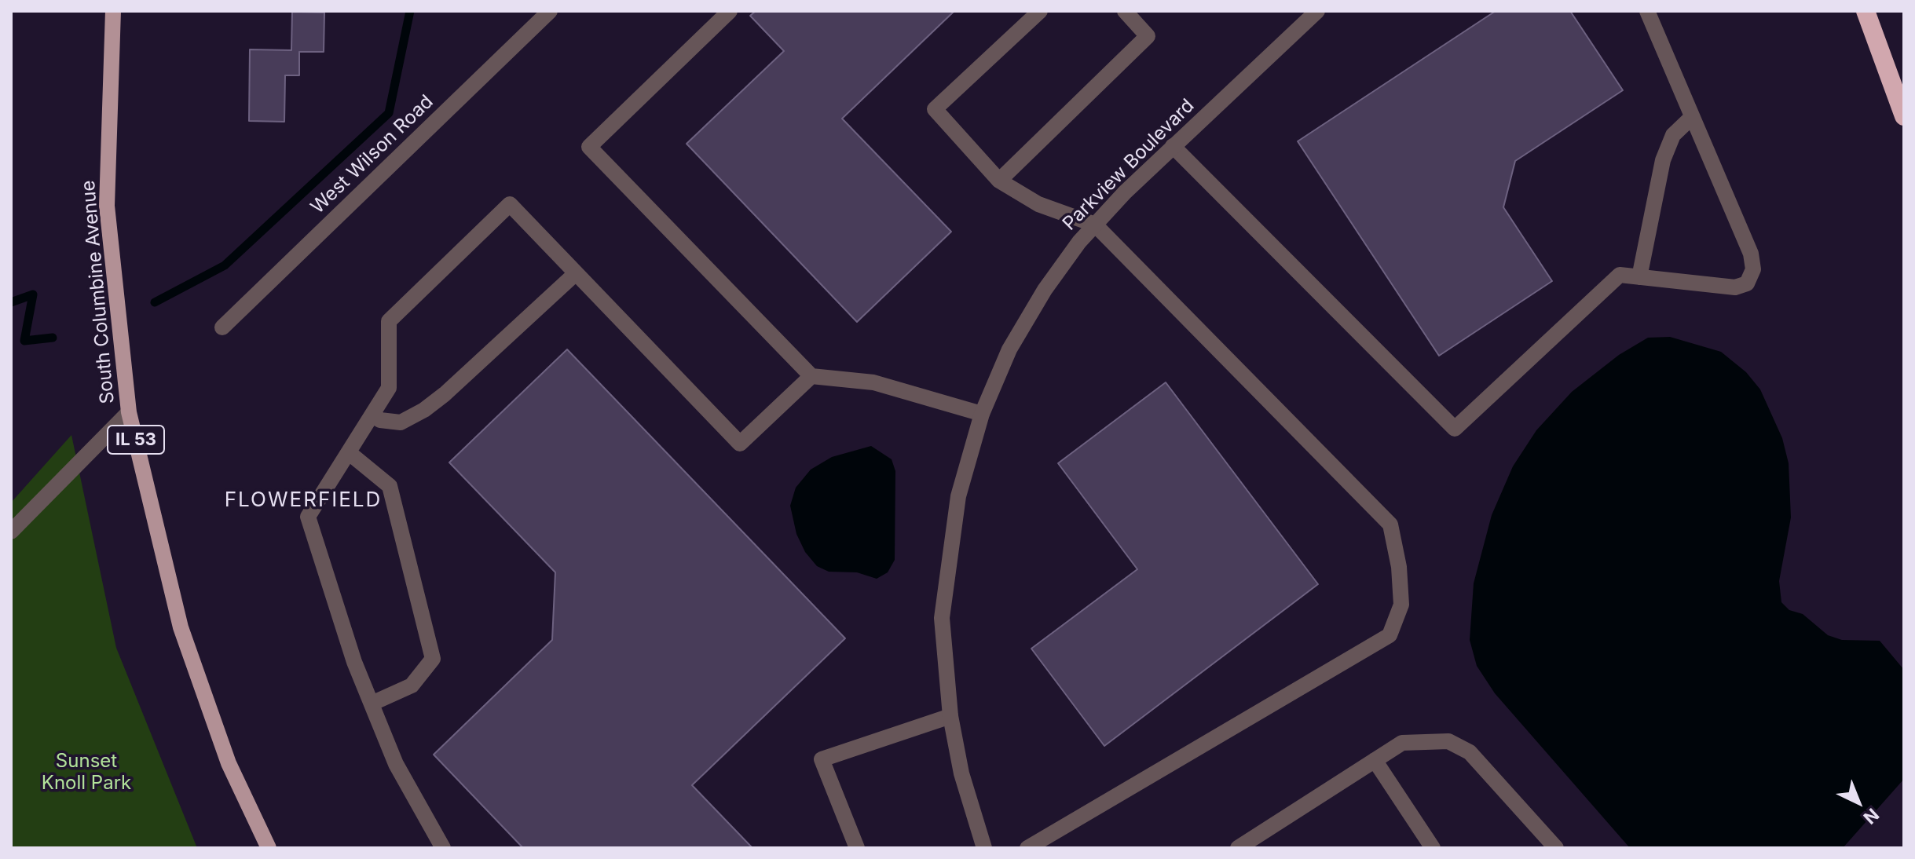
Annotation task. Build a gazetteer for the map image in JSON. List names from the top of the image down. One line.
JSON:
{"streets":{"main road":["South Columbine Avenue","IL 53"],"street":["West Wilson Road","Parkview Boulevard"]},"districts":["FLOWERFIELD"],"parks":["Sunset Knoll Park"],"north":"bottom right"}
